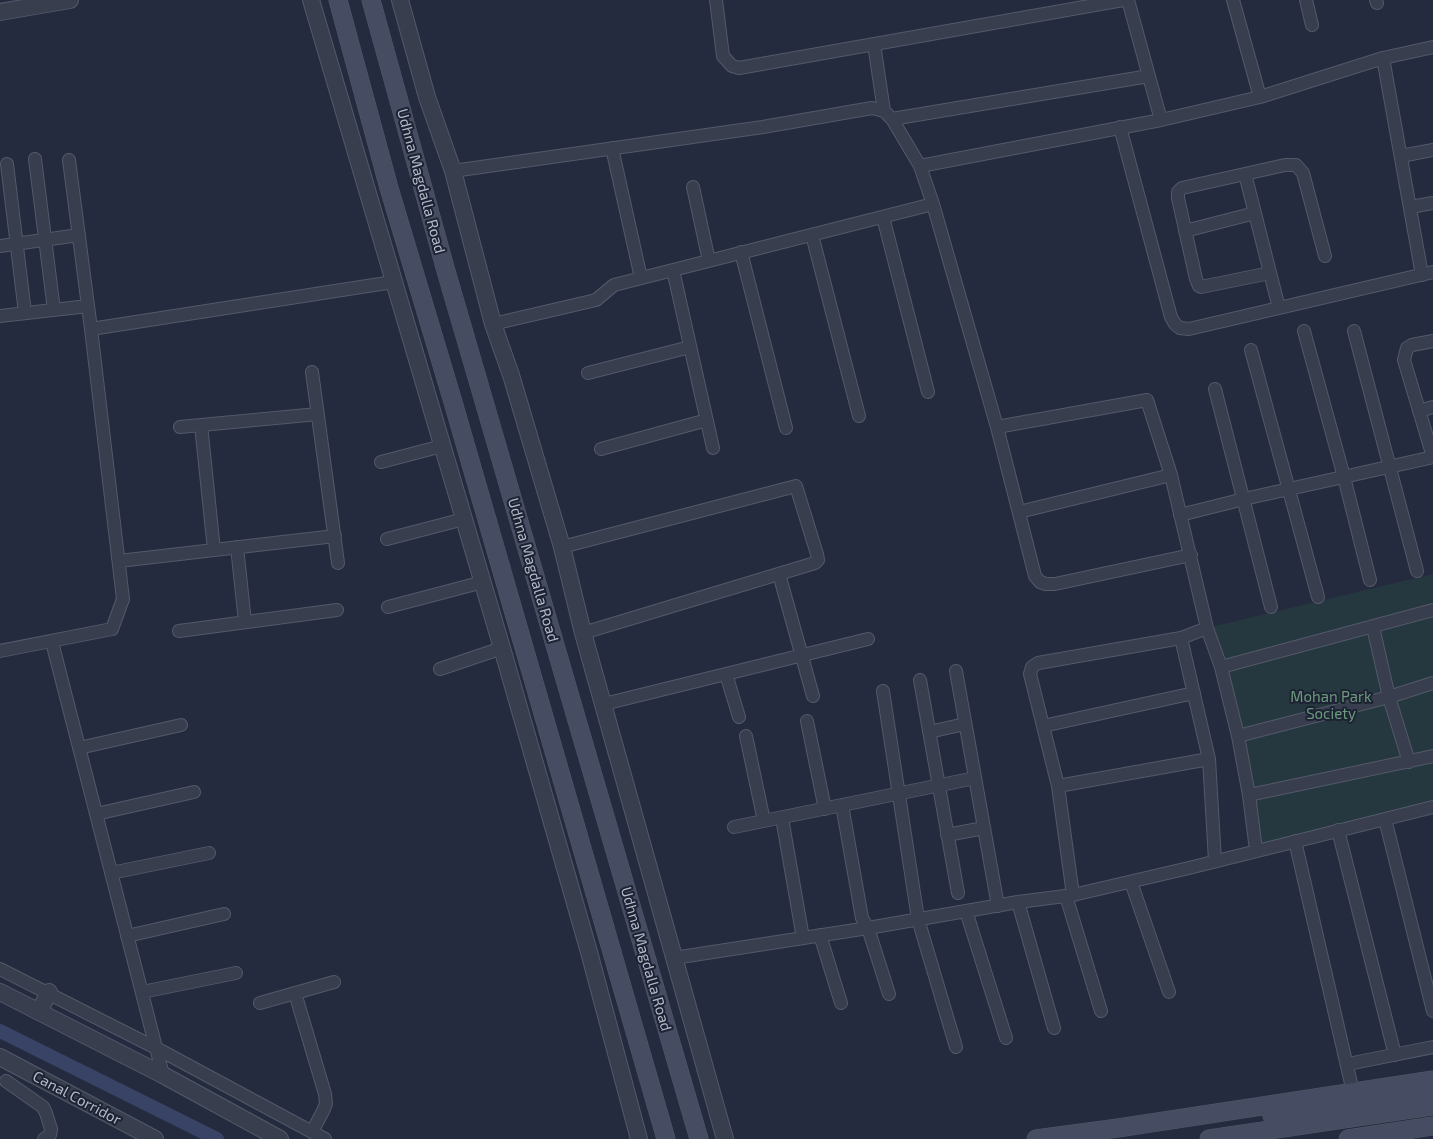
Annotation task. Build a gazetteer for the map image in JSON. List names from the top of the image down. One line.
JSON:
{"streets":{"main road":["Udhna Magdalla Road"],"street":["Canal Corridor"]},"parks":["Mohan Park Society"]}
